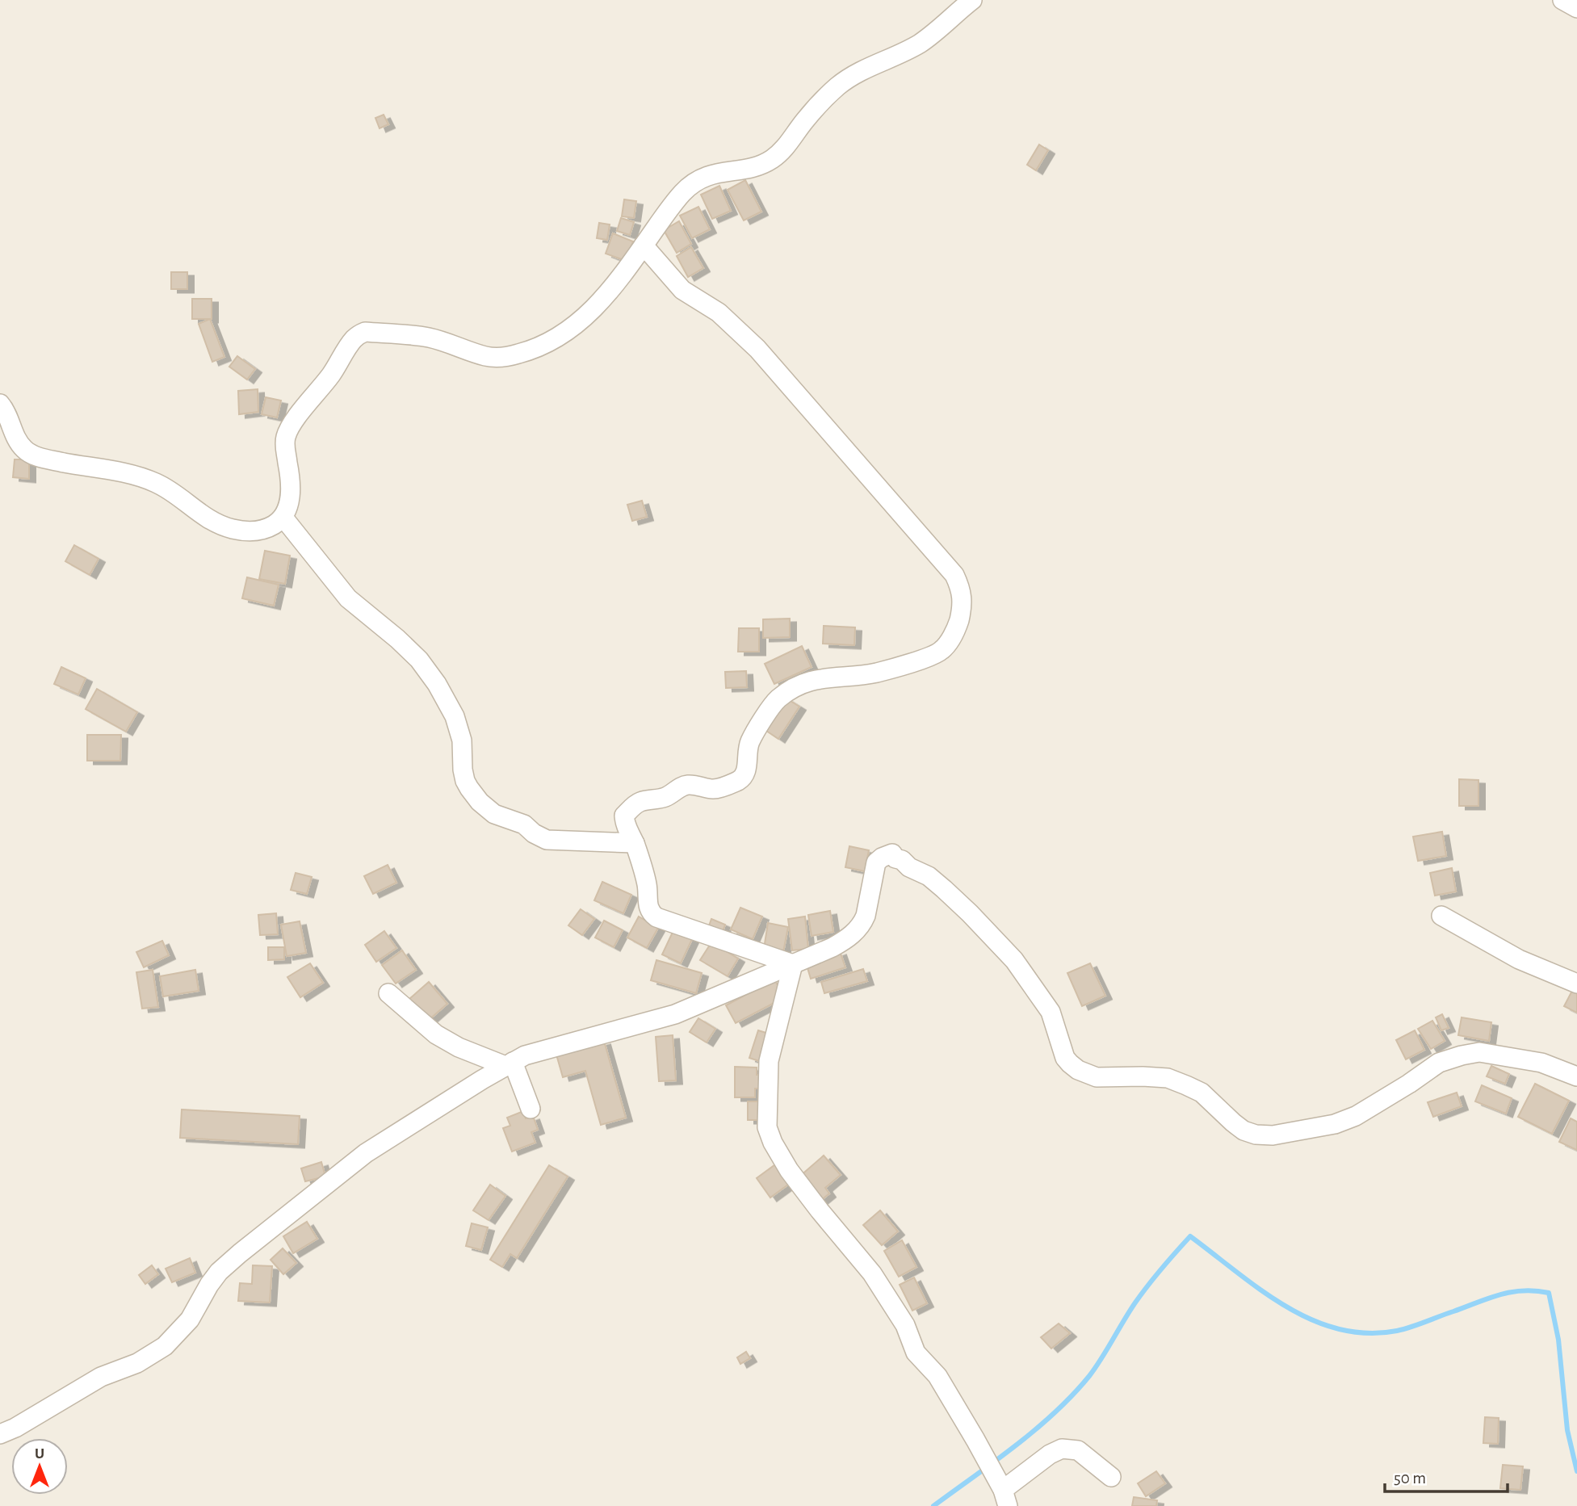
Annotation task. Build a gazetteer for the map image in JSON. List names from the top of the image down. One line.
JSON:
{"scale_bar":"50 m","north":"top"}
